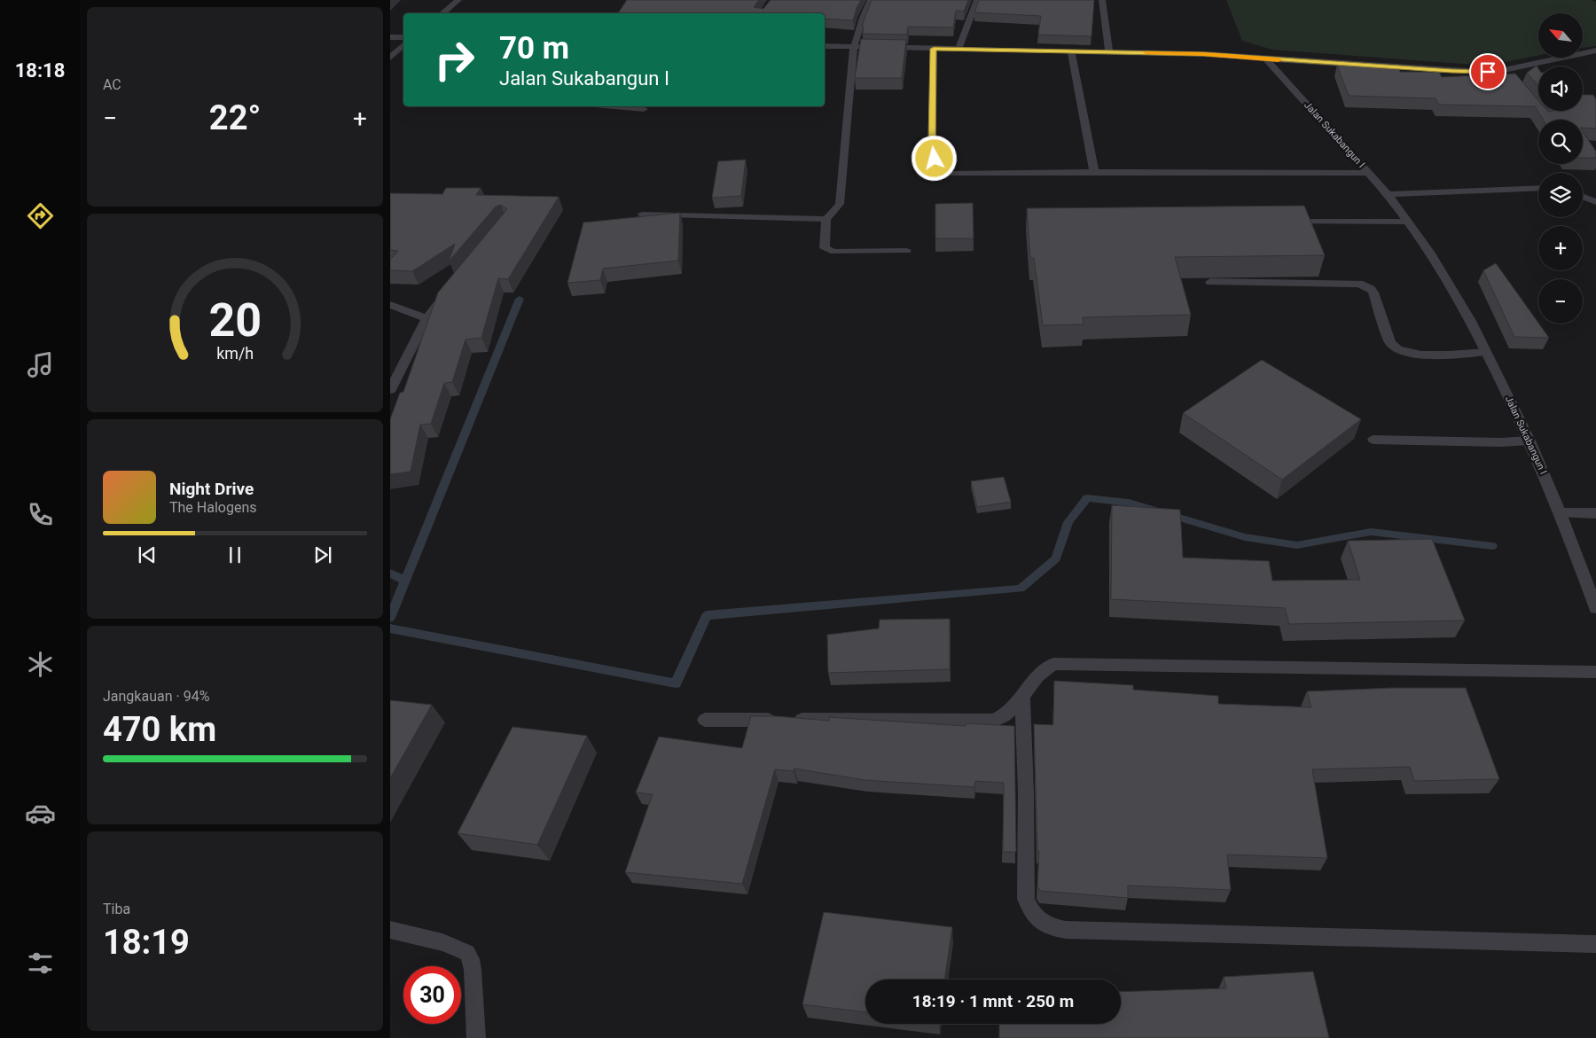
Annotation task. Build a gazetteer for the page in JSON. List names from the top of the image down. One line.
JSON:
{"streets":{"street":["Jalan Sukabangun I"]},"north":"top left","page":{"tabs":"18:18","tile":["AC",["Jangkauan · 94%","470 km"],["Tiba","18:19"]],"map_buttons":["+","−"],"turn":["70 m","Jalan Sukabangun I"],"heat":["−","22°","+"],"song":["Night Drive","The Halogens"],"limit":"30","trip":"18:19 · 1 mnt · 250 m","gauge":["20","km/h"]}}
